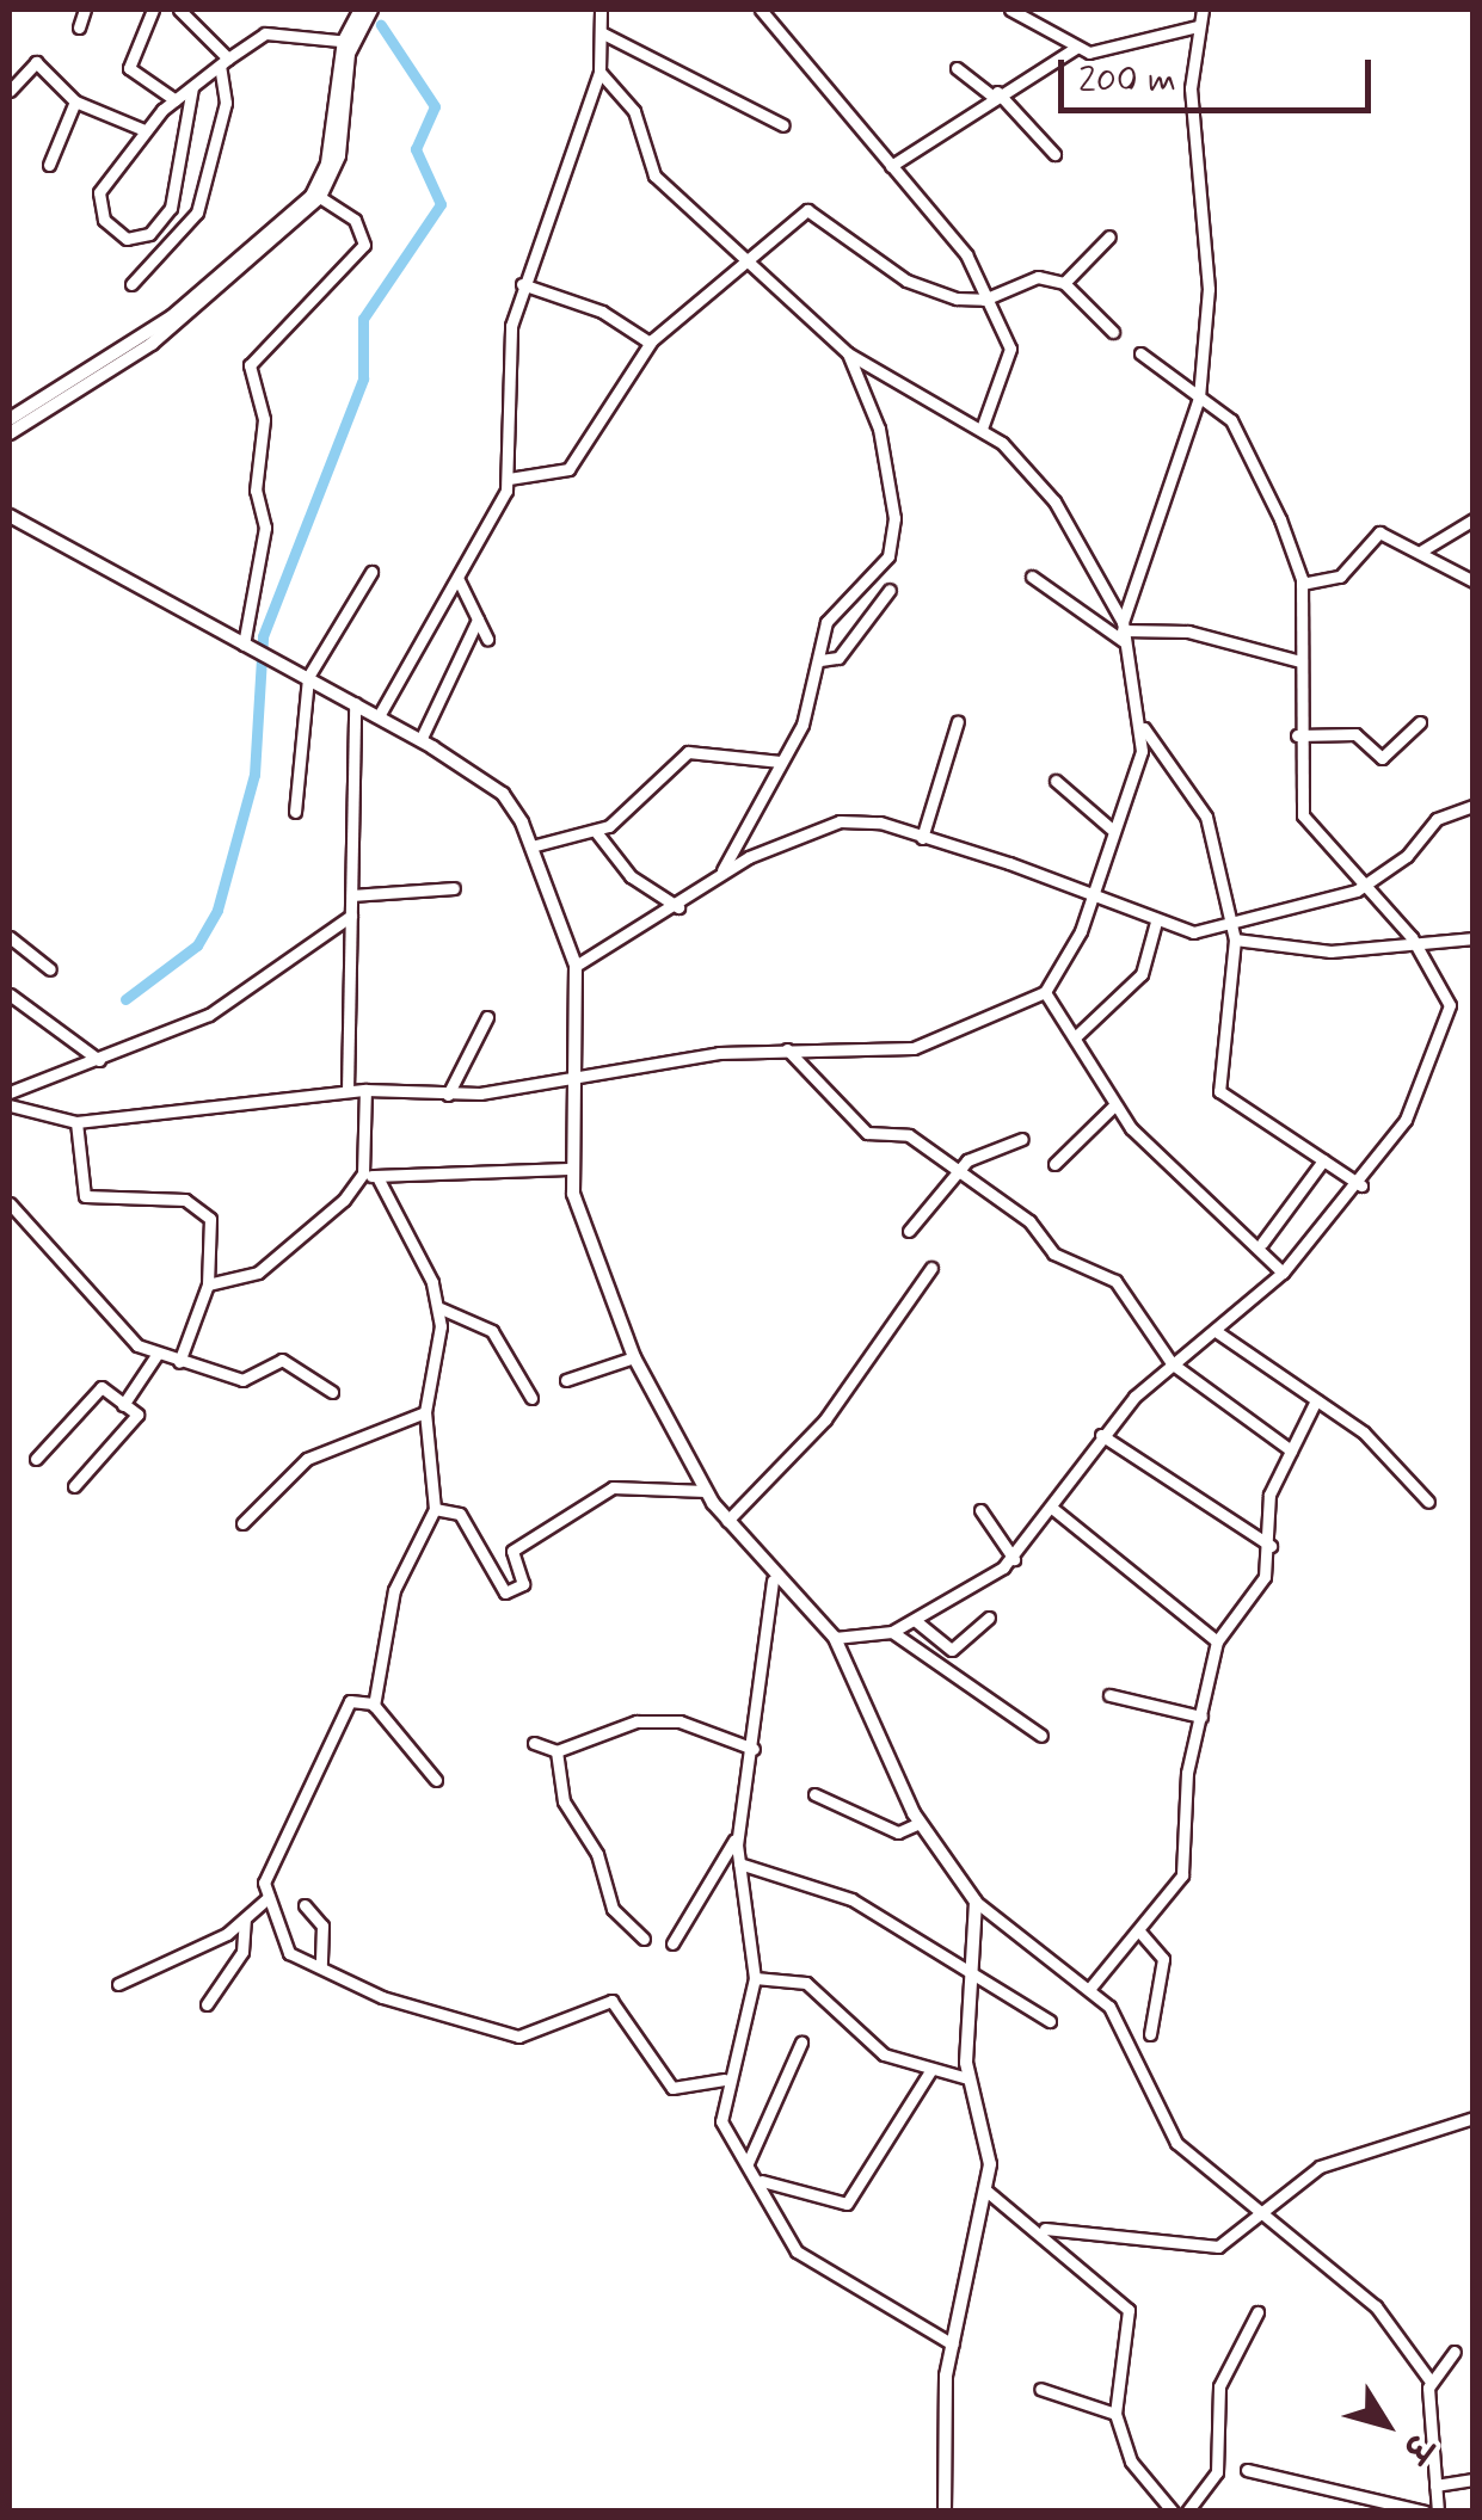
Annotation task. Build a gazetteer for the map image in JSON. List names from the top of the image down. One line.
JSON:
{"scale_bar":"200 m","north":"bottom right"}
